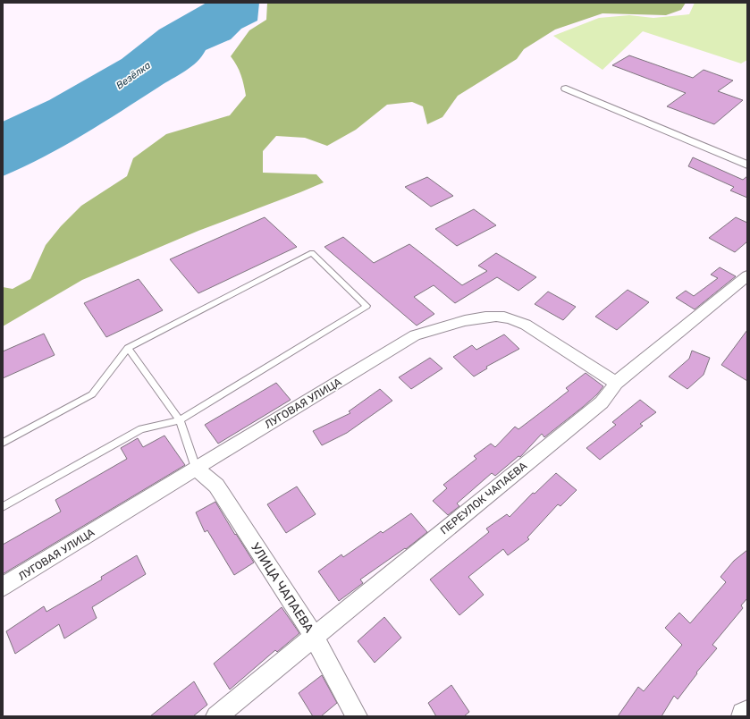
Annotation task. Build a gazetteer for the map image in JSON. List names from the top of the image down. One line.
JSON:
{"streets":{"street":["ЛУГОВАЯ УЛИЦА","ПЕРЕУЛОК ЧАПАЕВА","УЛИЦА ЧАПАЕВА"]},"crossings":[["ЛУГОВАЯ УЛИЦА","ПЕРЕУЛОК ЧАПАЕВА"],["ЛУГОВАЯ УЛИЦА","УЛИЦА ЧАПАЕВА"],["ПЕРЕУЛОК ЧАПАЕВА","УЛИЦА ЧАПАЕВА"]],"water":["Везёлка"]}
